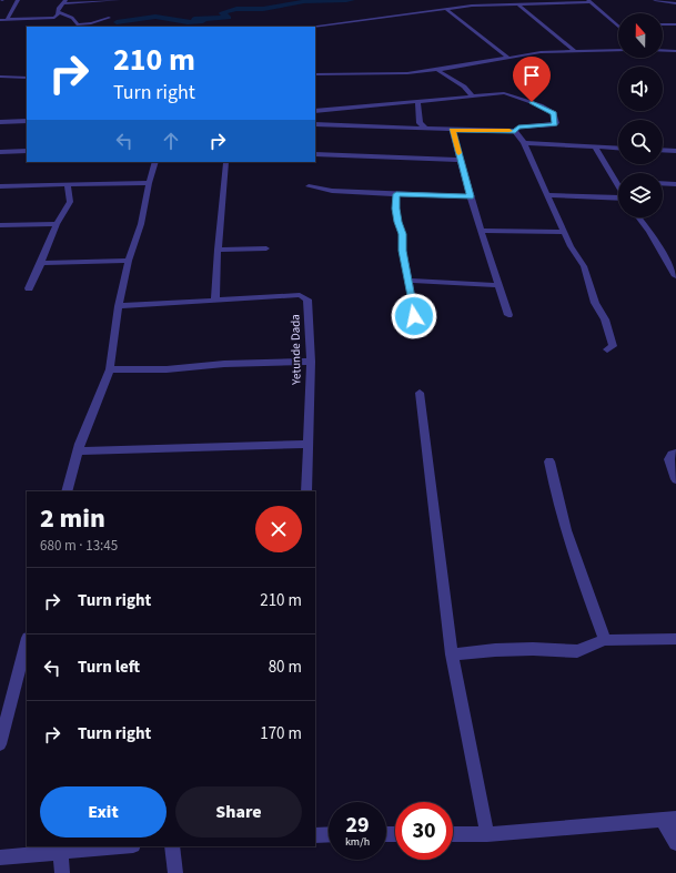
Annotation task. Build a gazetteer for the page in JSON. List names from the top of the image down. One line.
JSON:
{"streets":{"street":["Yetunde Dada"]},"north":"top","page":{"turn":["210 m","Turn right"],"heading":["2 min","680 m · 13:45"],"list":[{"name":"Turn right","value":"210 m"},{"name":"Turn left","value":"80 m"},{"name":"Turn right","value":"170 m"}],"buttons":["Exit","Share"],"speed":"29 km/h","limit":"30"}}
